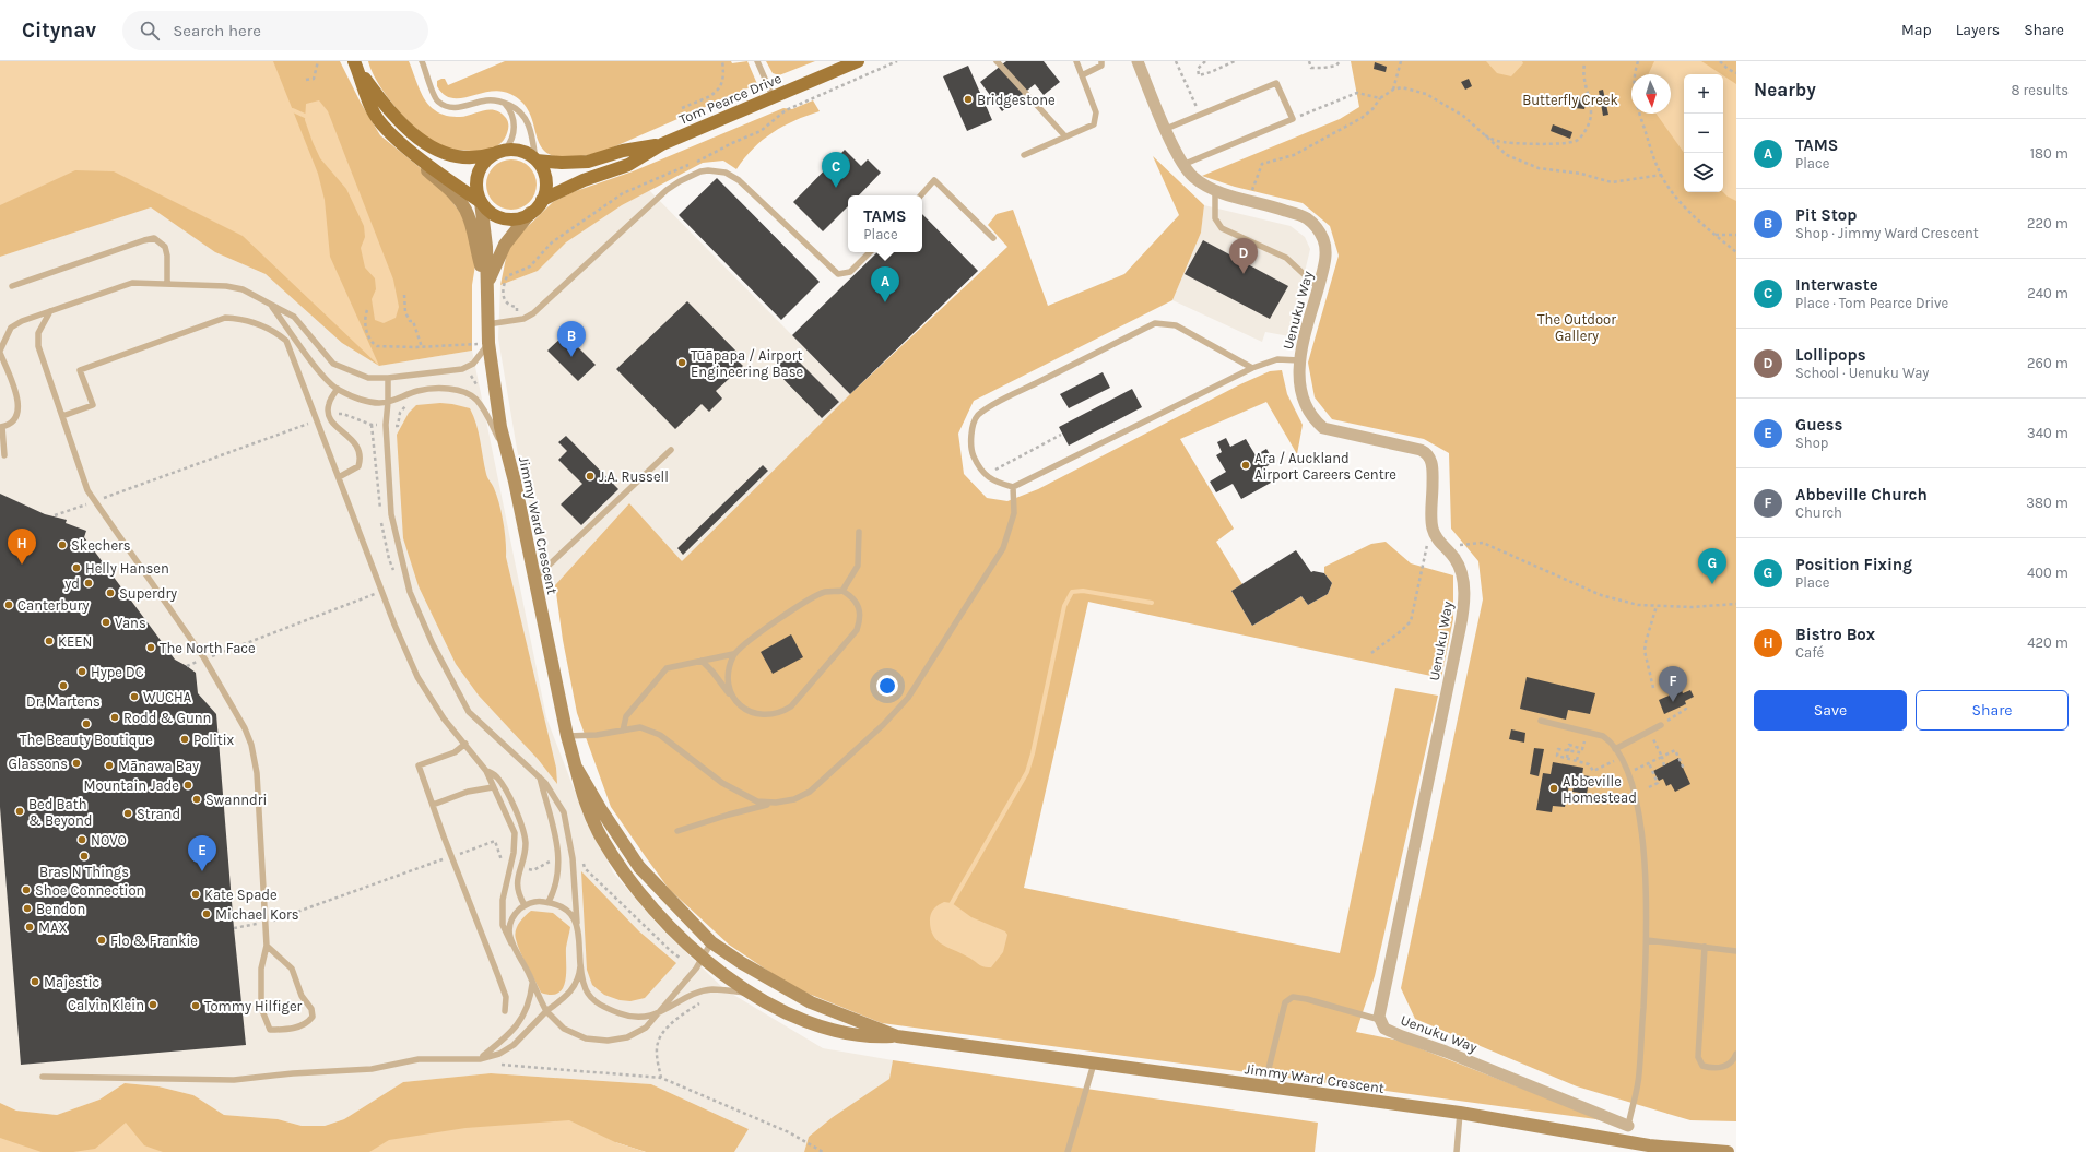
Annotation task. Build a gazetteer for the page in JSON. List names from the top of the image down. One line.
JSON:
{"streets":{"main road":["Tom Pearce Drive"],"street":["Uenuku Way","Jimmy Ward Crescent"]},"crossings":[["Tom Pearce Drive","Jimmy Ward Crescent"]],"parks":["Butterfly Creek","The Outdoor Gallery"],"places":["Bridgestone","Tūāpapa / Airport Engineering Base","Ara / Auckland Airport Careers Centre","J.A. Russell","Skechers","Helly Hansen","yd","Superdry","Canterbury","Vans","KEEN","The North Face","Hype DC","Dr. Martens","WUCHA","Rodd & Gunn","The Beauty Boutique","Politix","Glassons","Mānawa Bay","Mountain Jade","Abbeville Homestead","Swanndri","Bed Bath & Beyond","Strand","NOVO","Bras N Things","Shoe Connection","Kate Spade","Bendon","Michael Kors","MAX","Flo & Frankie","Majestic","Calvin Klein","Tommy Hilfiger"],"north":"bottom","page":{"header":"Citynav","search":"Search here","nav":["Map","Layers","Share"],"heading":["Nearby","8 results"],"map_buttons":["+","−"],"list":[{"mark":"A","name":"TAMS","note":"Place","value":"180 m"},{"mark":"B","name":"Pit Stop","note":"Shop · Jimmy Ward Crescent","value":"220 m"},{"mark":"C","name":"Interwaste","note":"Place · Tom Pearce Drive","value":"240 m"},{"mark":"D","name":"Lollipops","note":"School · Uenuku Way","value":"260 m"},{"mark":"E","name":"Guess","note":"Shop","value":"340 m"},{"mark":"F","name":"Abbeville Church","note":"Church","value":"380 m"},{"mark":"G","name":"Position Fixing","note":"Place","value":"400 m"},{"mark":"H","name":"Bistro Box","note":"Café","value":"420 m"}],"pins":["C","D","A","B","H","G","F","E"],"popup":["TAMS","Place"],"buttons":["Save","Share"]}}
